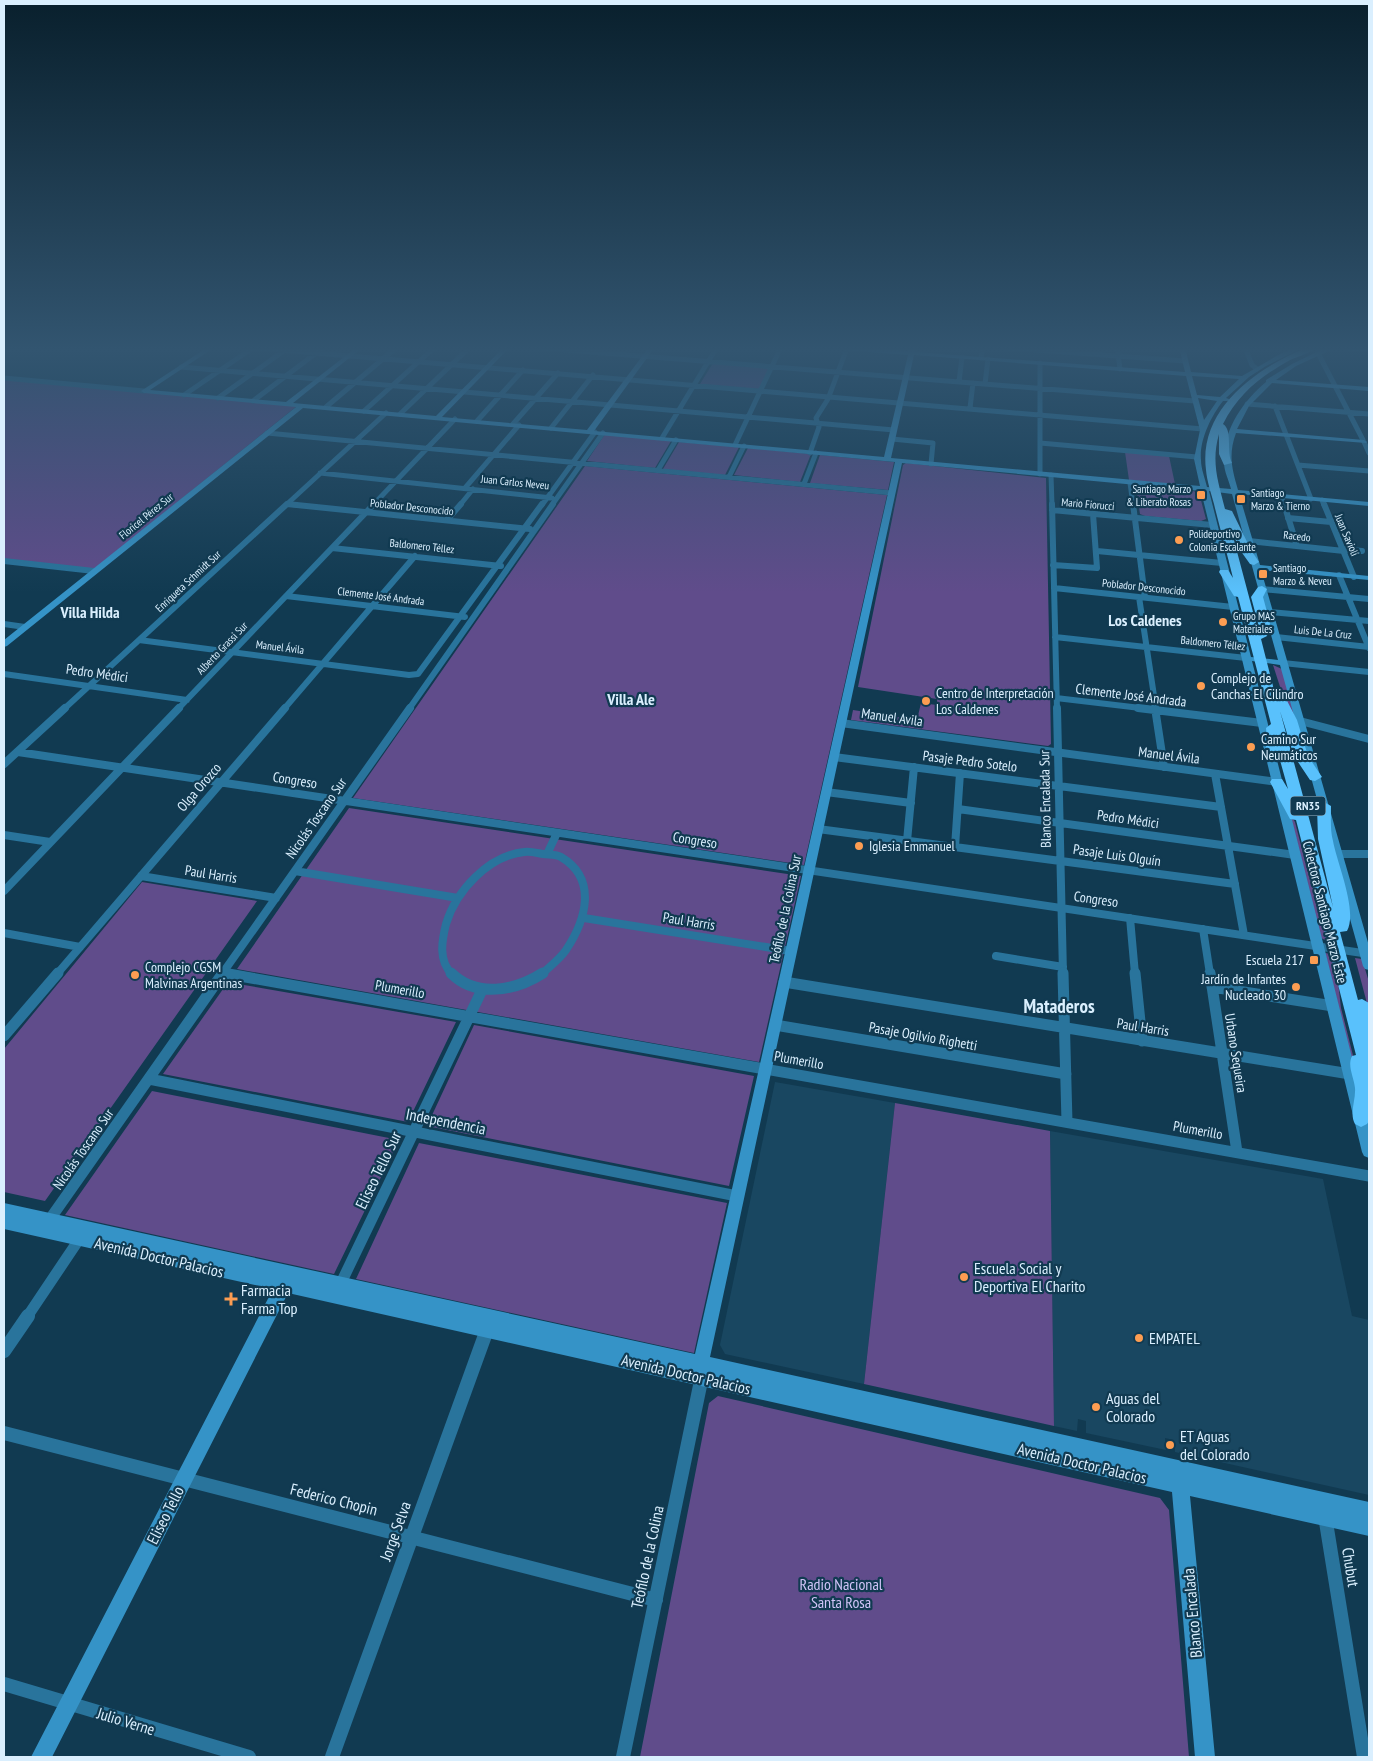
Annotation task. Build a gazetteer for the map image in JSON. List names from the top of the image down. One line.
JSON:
{"streets":{"highway":["RN35"],"street":["Juan Carlos Neveu","Mario Fiorucci","Poblador Desconocido","Floricel Pérez Sur","Juan Savioli","Racedo","Baldomero Téllez","Enriqueta Schmidt Sur","Clemente José Andrada","Luis De La Cruz","Manuel Ávila","Alberto Grassi Sur","Pedro Médici","Manuel Avila","Pasaje Pedro Sotelo","Congreso","Olga Orozco","Blanco Encalada Sur","Nicolás Toscano Sur","Pasaje Luis Olguín","Paul Harris","Teófilo de la Colina Sur","Colectora Santiago Marzo Este","Plumerillo","Pasaje Ogilvio Righetti","Urbano Sequeira","Independencia","Eliseo Tello Sur","Avenida Doctor Palacios","Federico Chopin","Eliseo Tello","Jorge Selva","Teófilo de la Colina","Chubut","Blanco Encalada","Julio Verne"]},"crossings":[["Juan Carlos Neveu","Enriqueta Schmidt Sur"],["Juan Carlos Neveu","Alberto Grassi Sur"],["Juan Carlos Neveu","Nicolás Toscano Sur"],["Mario Fiorucci","Blanco Encalada Sur"],["Mario Fiorucci","Colectora Santiago Marzo Este"],["Poblador Desconocido","Enriqueta Schmidt Sur"],["Poblador Desconocido","Alberto Grassi Sur"],["Poblador Desconocido","Blanco Encalada Sur"],["Poblador Desconocido","Nicolás Toscano Sur"],["Poblador Desconocido","Colectora Santiago Marzo Este"],["Juan Savioli","Racedo"],["Juan Savioli","Luis De La Cruz"],["Racedo","Colectora Santiago Marzo Este"],["Baldomero Téllez","Alberto Grassi Sur"],["Baldomero Téllez","Olga Orozco"],["Baldomero Téllez","Blanco Encalada Sur"],["Baldomero Téllez","RN35"],["Baldomero Téllez","Nicolás Toscano Sur"],["Baldomero Téllez","Colectora Santiago Marzo Este"],["Enriqueta Schmidt Sur","Manuel Ávila"],["Enriqueta Schmidt Sur","Pedro Médici"],["Enriqueta Schmidt Sur","Congreso"],["Clemente José Andrada","Manuel Ávila"],["Clemente José Andrada","Alberto Grassi Sur"],["Clemente José Andrada","Olga Orozco"],["Clemente José Andrada","Blanco Encalada Sur"],["Clemente José Andrada","Nicolás Toscano Sur"],["Clemente José Andrada","Colectora Santiago Marzo Este"],["Luis De La Cruz","Colectora Santiago Marzo Este"],["Manuel Ávila","Alberto Grassi Sur"],["Manuel Ávila","Manuel Avila"],["Manuel Ávila","Olga Orozco"],["Manuel Ávila","Blanco Encalada Sur"],["Manuel Ávila","Colectora Santiago Marzo Este"],["Alberto Grassi Sur","Pedro Médici"],["Alberto Grassi Sur","Congreso"],["Pedro Médici","Blanco Encalada Sur"],["Pedro Médici","Colectora Santiago Marzo Este"],["Manuel Avila","Blanco Encalada Sur"],["Manuel Avila","Teófilo de la Colina Sur"],["Pasaje Pedro Sotelo","Blanco Encalada Sur"],["Pasaje Pedro Sotelo","Teófilo de la Colina Sur"],["Congreso","Olga Orozco"],["Congreso","Blanco Encalada Sur"],["Congreso","RN35"],["Congreso","Nicolás Toscano Sur"],["Congreso","Teófilo de la Colina Sur"],["Congreso","Colectora Santiago Marzo Este"],["Congreso","Urbano Sequeira"],["Olga Orozco","Paul Harris"],["Blanco Encalada Sur","Pasaje Luis Olguín"],["Blanco Encalada Sur","Paul Harris"],["Blanco Encalada Sur","Plumerillo"],["Blanco Encalada Sur","Pasaje Ogilvio Righetti"],["RN35","Colectora Santiago Marzo Este"],["Nicolás Toscano Sur","Paul Harris"],["Nicolás Toscano Sur","Plumerillo"],["Nicolás Toscano Sur","Independencia"],["Nicolás Toscano Sur","Avenida Doctor Palacios"],["Pasaje Luis Olguín","Teófilo de la Colina Sur"],["Paul Harris","Teófilo de la Colina Sur"],["Paul Harris","Colectora Santiago Marzo Este"],["Paul Harris","Urbano Sequeira"],["Paul Harris","Eliseo Tello Sur"],["Teófilo de la Colina Sur","Plumerillo"],["Teófilo de la Colina Sur","Pasaje Ogilvio Righetti"],["Teófilo de la Colina Sur","Independencia"],["Teófilo de la Colina Sur","Avenida Doctor Palacios"],["Teófilo de la Colina Sur","Teófilo de la Colina"],["Plumerillo","Urbano Sequeira"],["Plumerillo","Eliseo Tello Sur"],["Independencia","Eliseo Tello Sur"],["Eliseo Tello Sur","Avenida Doctor Palacios"],["Avenida Doctor Palacios","Eliseo Tello"],["Avenida Doctor Palacios","Jorge Selva"],["Avenida Doctor Palacios","Teófilo de la Colina"],["Avenida Doctor Palacios","Chubut"],["Avenida Doctor Palacios","Blanco Encalada"],["Federico Chopin","Eliseo Tello"],["Federico Chopin","Jorge Selva"],["Federico Chopin","Teófilo de la Colina"],["Eliseo Tello","Julio Verne"]],"districts":["Villa Hilda","Los Caldenes","Villa Ale","Mataderos"],"parks":["Radio Nacional Santa Rosa"],"places":{"transit":["Santiago Marzo & Liberato Rosas","Santiago Marzo & Tierno","Santiago Marzo & Neveu","Escuela 217"],"other":["Polideportivo Colonia Escalante","Grupo MAS Materiales","Complejo de Canchas El Cilindro","Centro de Interpretación Los Caldenes","Camino Sur Neumáticos","Iglesia Emmanuel","Complejo CGSM Malvinas Argentinas","Jardín de Infantes Nucleado 30","Escuela Social y Deportiva El Charito","EMPATEL","Aguas del Colorado","ET Aguas del Colorado"],"health":["Farmacia Farma Top"]}}
